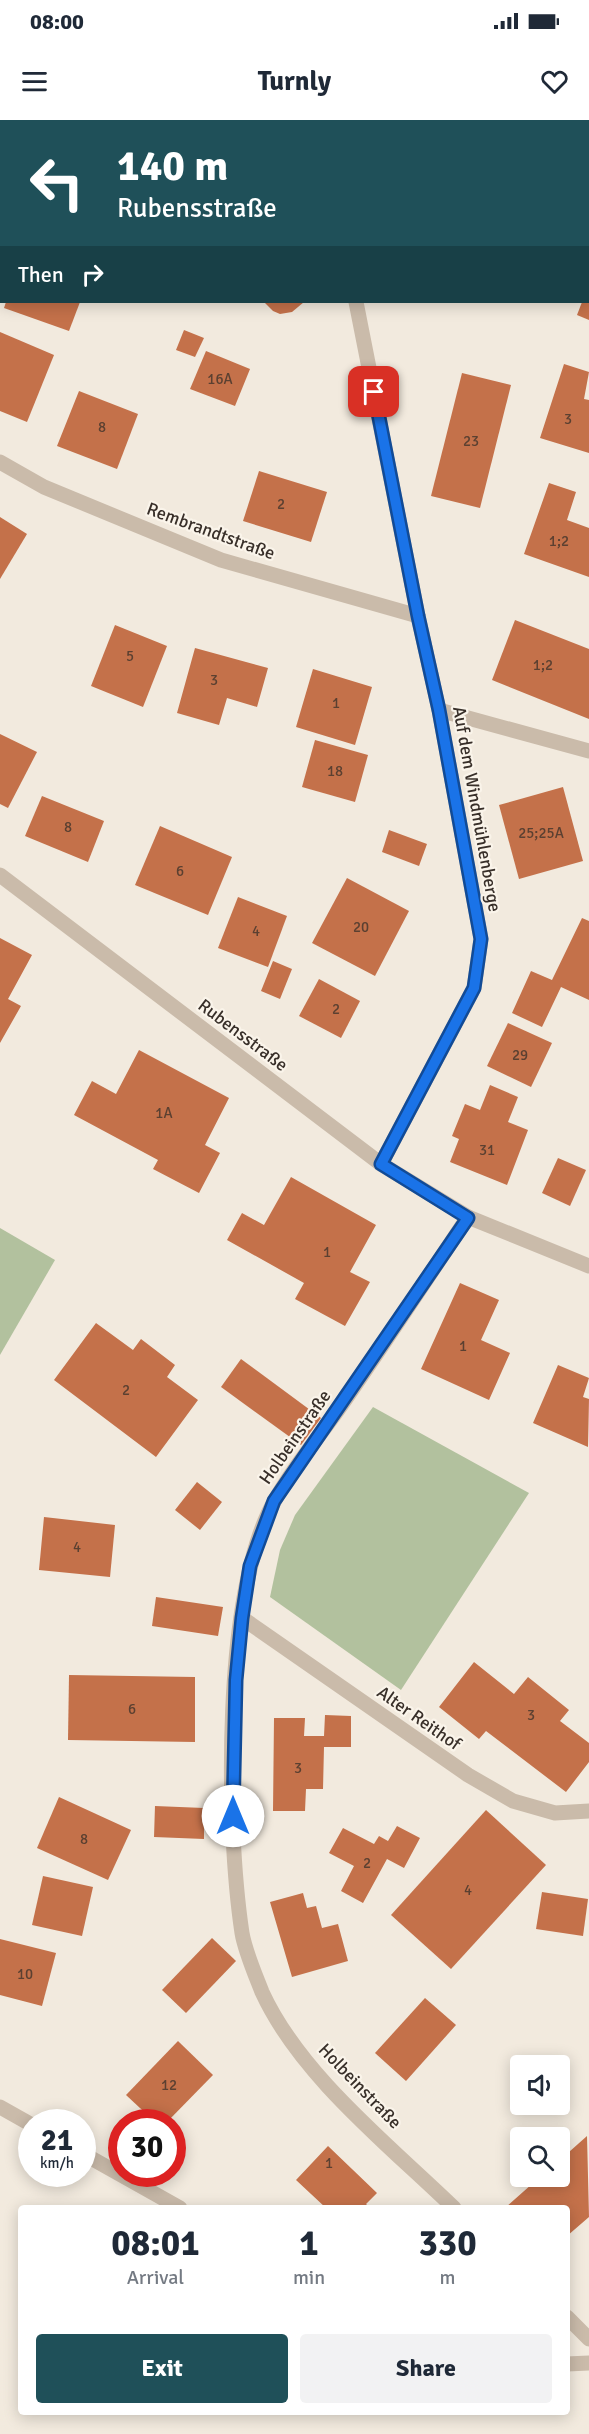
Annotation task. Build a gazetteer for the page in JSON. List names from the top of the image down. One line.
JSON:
{"streets":{"street":["Rembrandtstraße","Auf dem Windmühlenberge","Rubensstraße","Holbeinstraße","Alter Reithof"]},"crossings":[["Rembrandtstraße","Auf dem Windmühlenberge"],["Auf dem Windmühlenberge","Rubensstraße"],["Rubensstraße","Holbeinstraße"],["Holbeinstraße","Alter Reithof"]],"house_numbers":["16A","3","8","23","2","1;2","5","1;2","3","1","18","8","25;25A","6","20","4","2","29","1A","31","1","1","2","4","6","3","3","8","2","4","10","12","1"],"page":{"status":"08:00","header":"Turnly","turn":["140 m","Rubensstraße"],"then":"Then","speed":"21 km/h","limit":"30","eta":["08:01","Arrival","1","min","330","m"],"buttons":["Exit","Share"]}}
